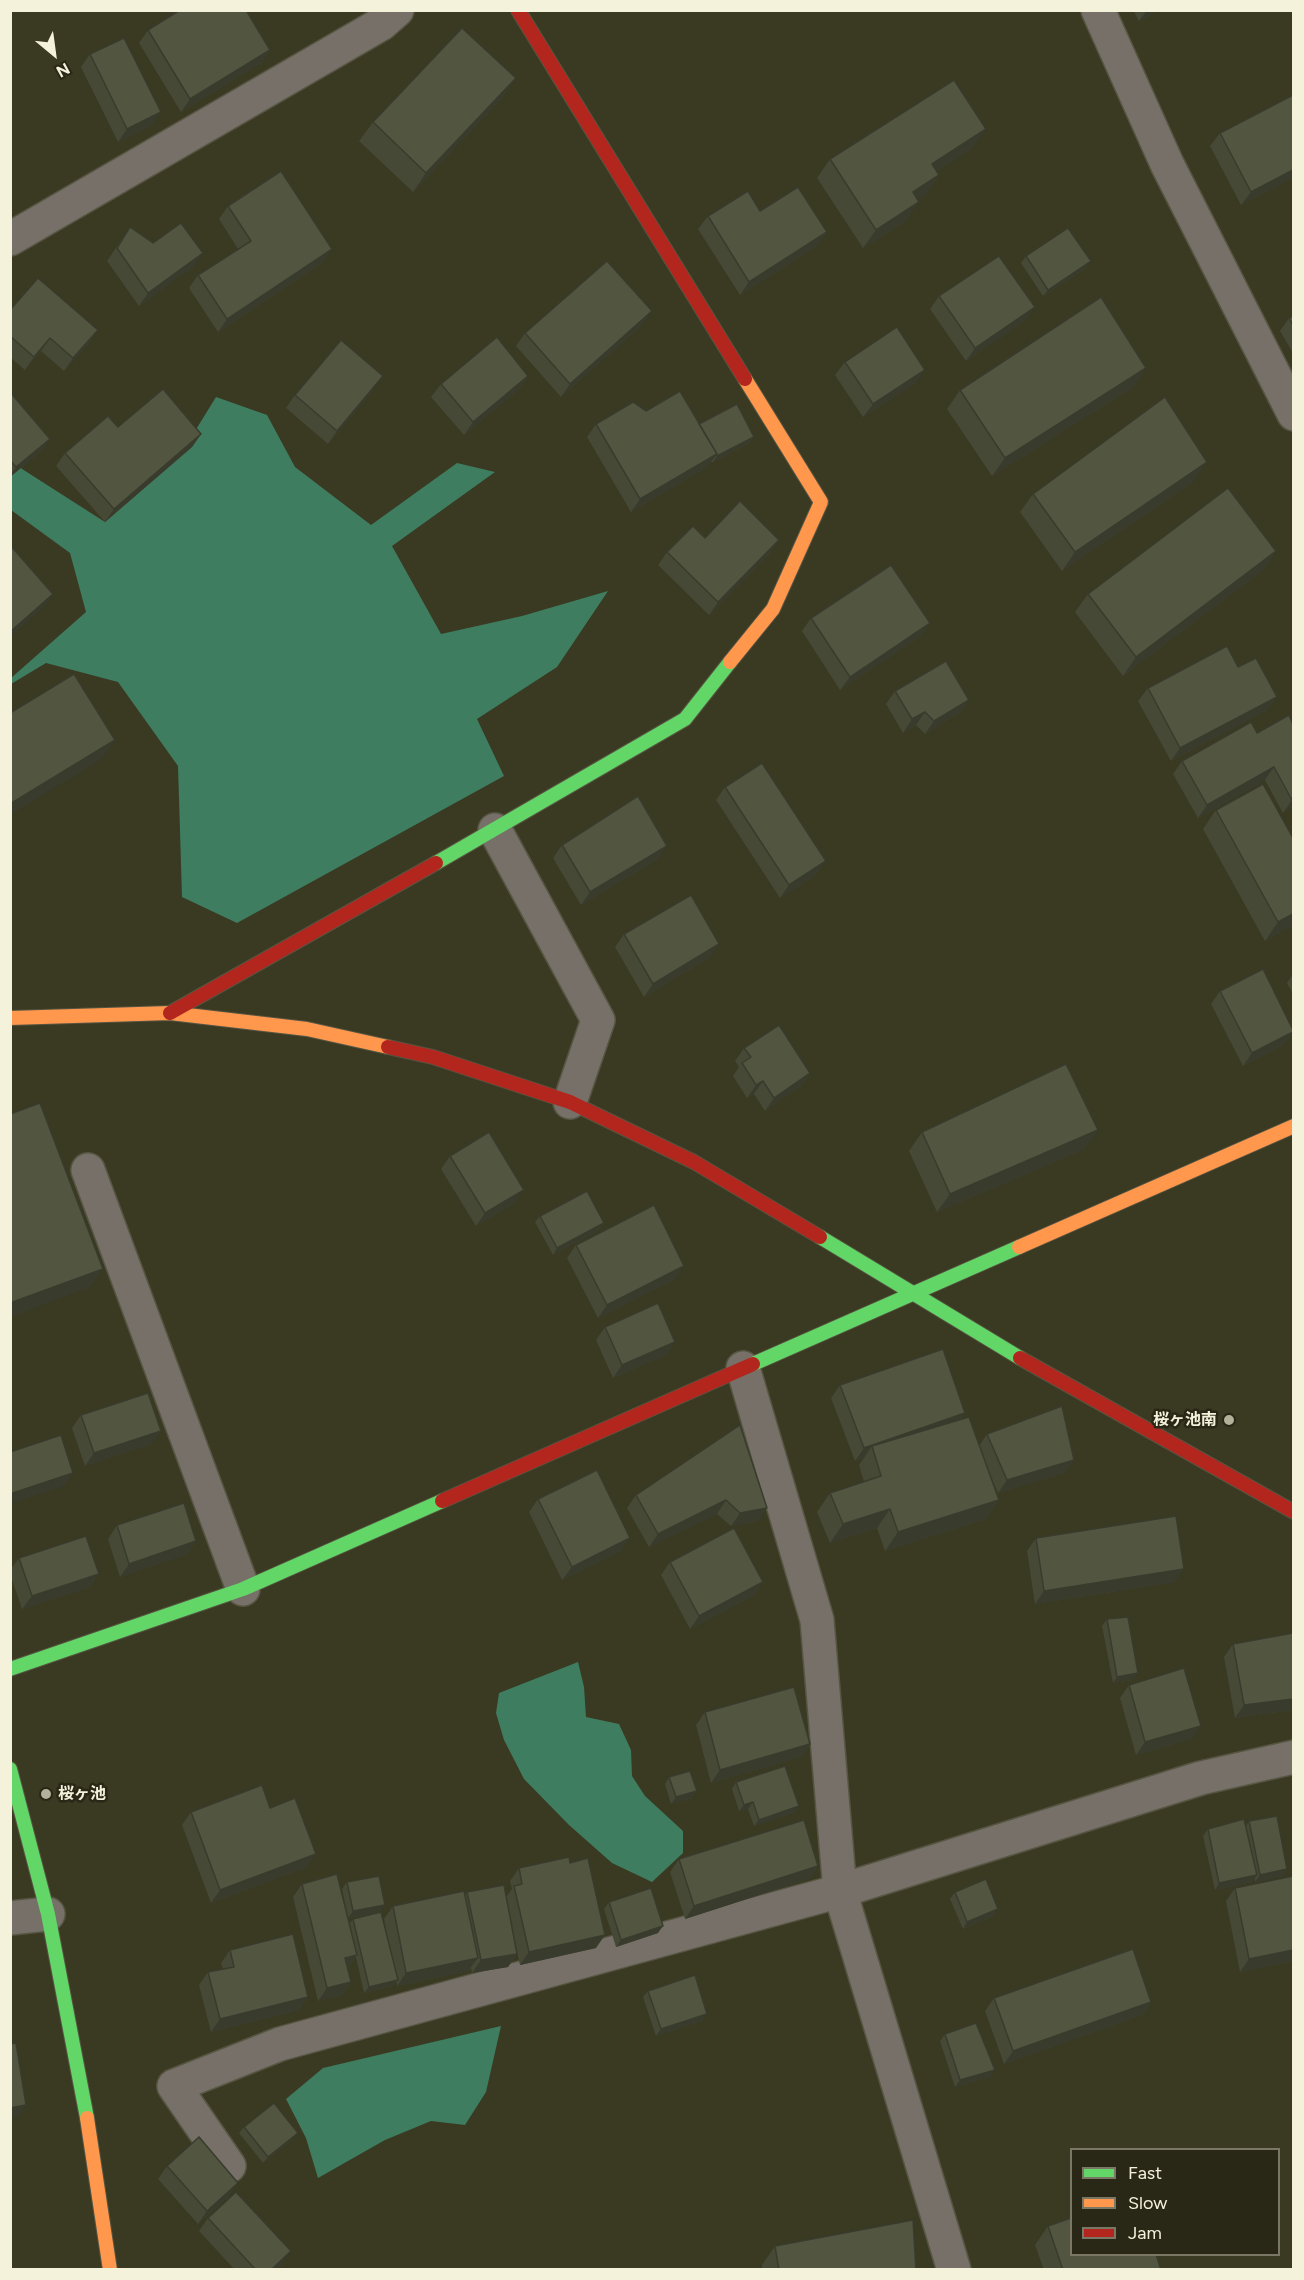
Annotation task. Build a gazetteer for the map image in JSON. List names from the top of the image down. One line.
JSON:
{"places":["桜ヶ池南","桜ヶ池"],"legend":["Fast","Slow","Jam"],"north":"bottom right"}
